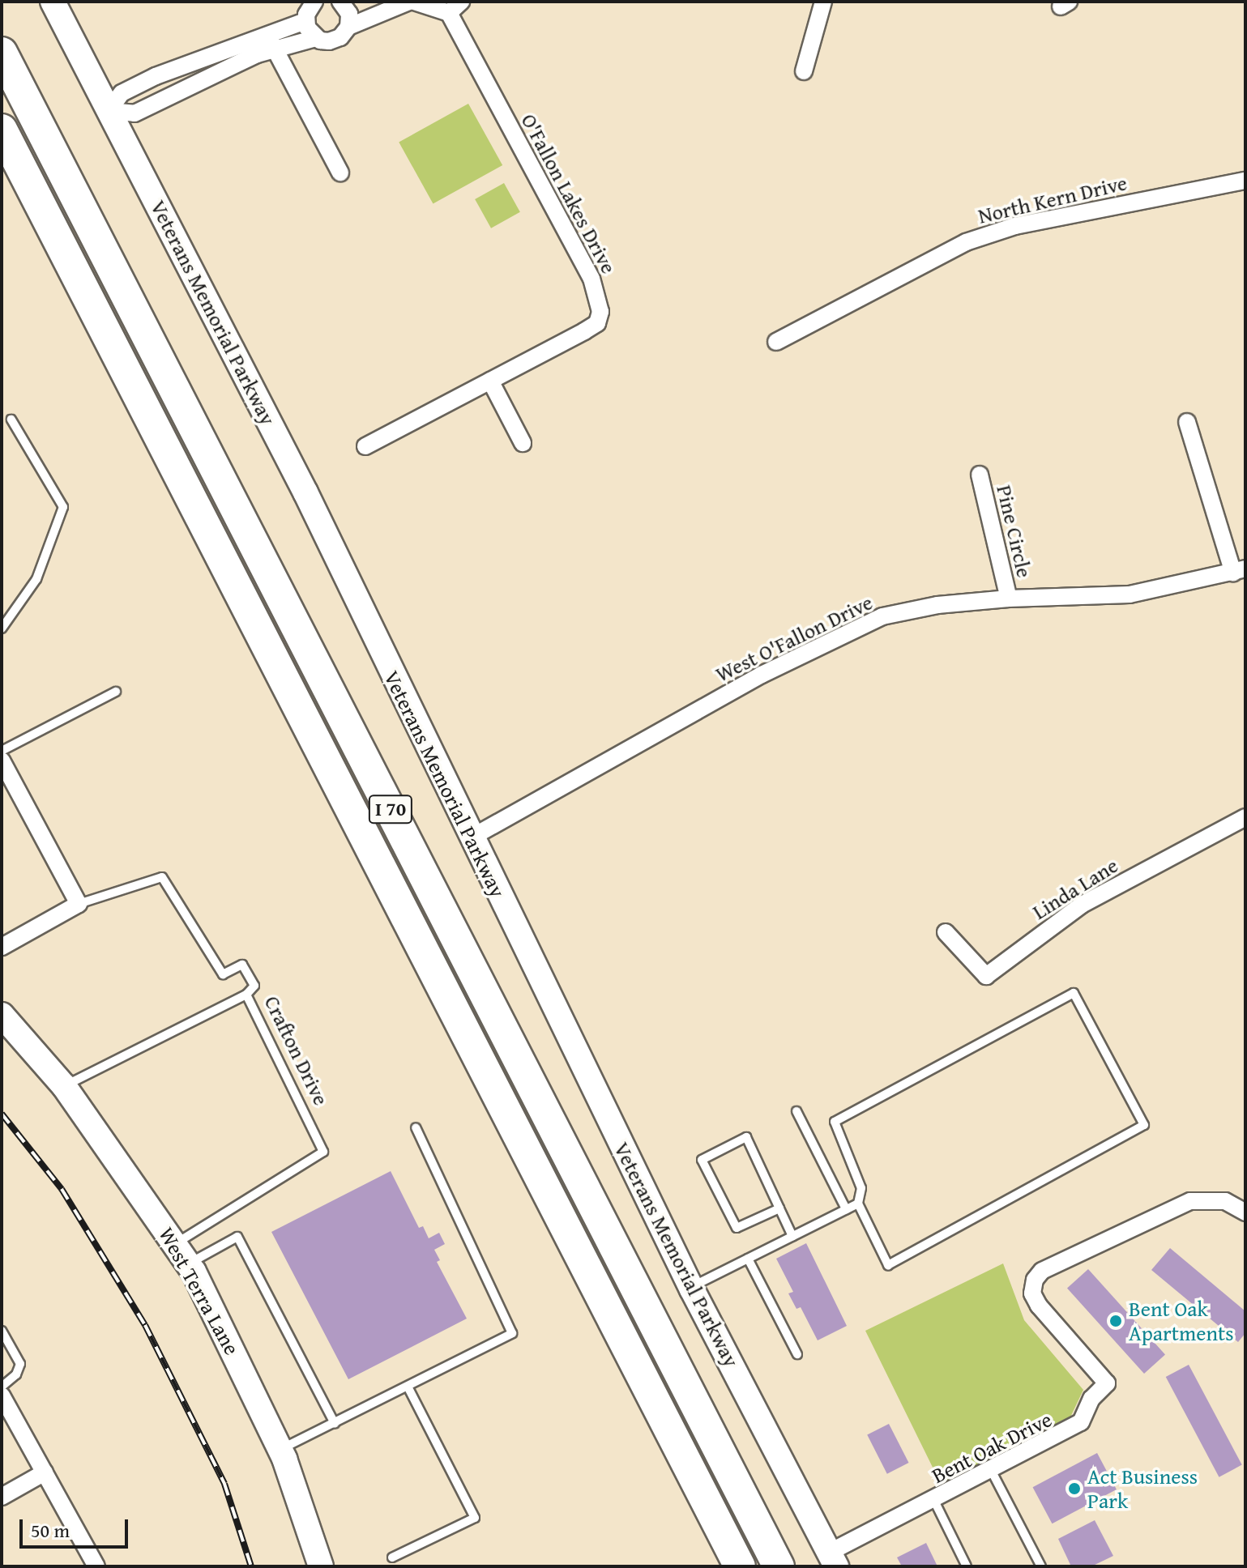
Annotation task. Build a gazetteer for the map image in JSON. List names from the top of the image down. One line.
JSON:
{"streets":{"highway":["I 70"],"street":["O'Fallon Lakes Drive","North Kern Drive","Veterans Memorial Parkway","Pine Circle","West O'Fallon Drive","Linda Lane","West Terra Lane","Bent Oak Drive"],"lane":["Crafton Drive"]},"crossings":[["O'Fallon Lakes Drive","Veterans Memorial Parkway"],["Veterans Memorial Parkway","West O'Fallon Drive"],["Veterans Memorial Parkway","Bent Oak Drive"],["Pine Circle","West O'Fallon Drive"],["Crafton Drive","West Terra Lane"]],"places":["Bent Oak Apartments","Act Business Park"],"scale_bar":"50 m"}
